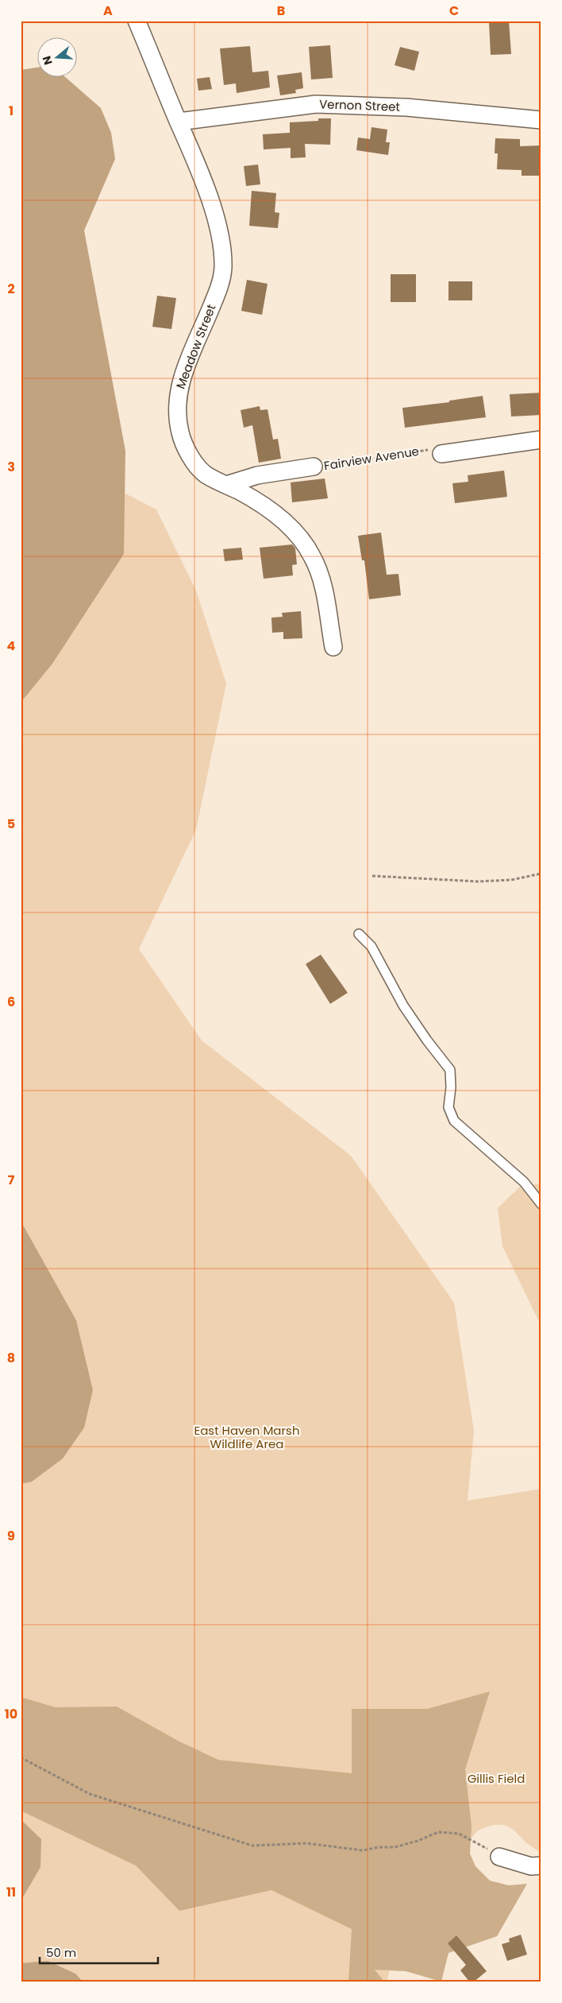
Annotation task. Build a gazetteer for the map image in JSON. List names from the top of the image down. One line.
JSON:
{"streets":{"street":["Vernon Street","Meadow Street","Fairview Avenue"]},"crossings":[["Vernon Street","Meadow Street"],["Meadow Street","Fairview Avenue"]],"parks":["East Haven Marsh Wildlife Area","Gillis Field"],"scale_bar":"50 m","north":"left","grid":{"columns":["A","B","C"],"rows":["1","2","3","4","5","6","7","8","9","10","11"]}}
